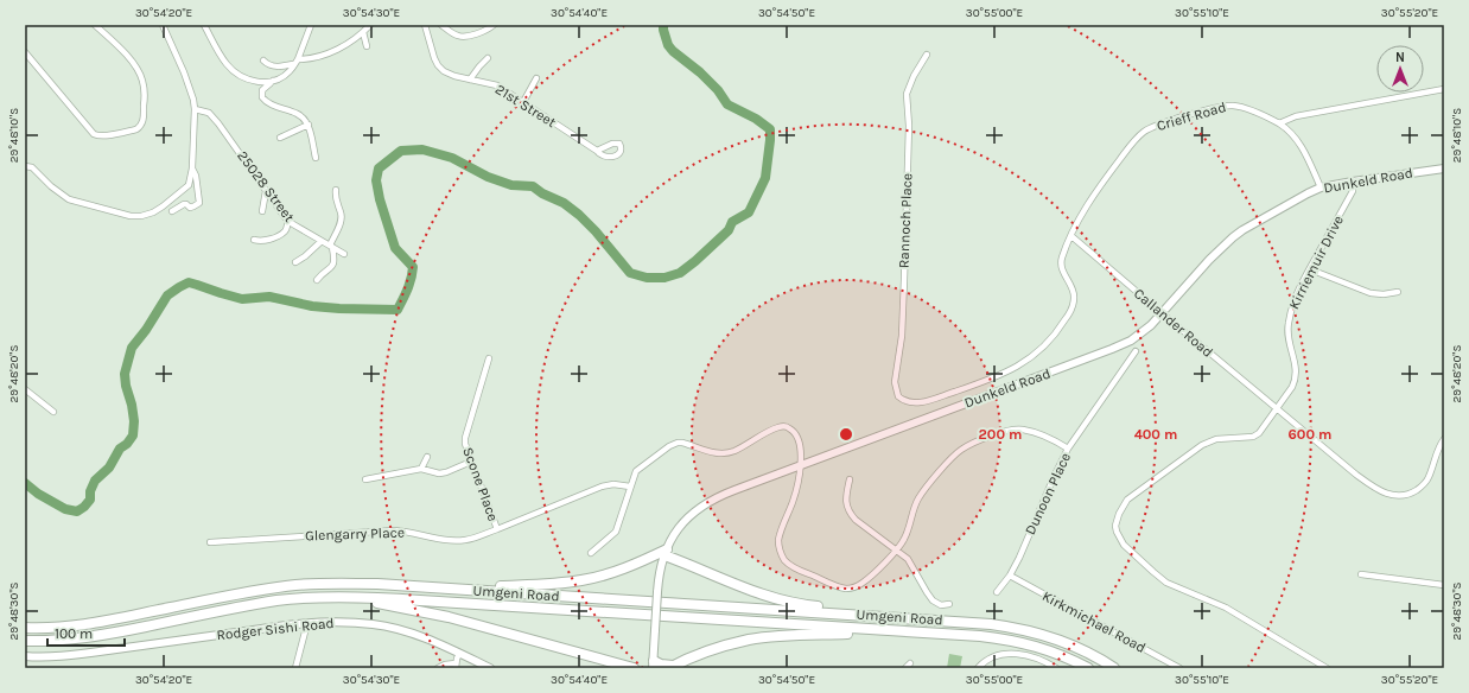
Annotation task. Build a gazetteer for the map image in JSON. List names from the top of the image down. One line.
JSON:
{"streets":{"highway":["Umgeni Road"],"main road":["Dunkeld Road","Rodger Sishi Road"],"street":["21st Street","Crieff Road","25028 Street","Rannoch Place","Kirriemuir Drive","Callander Road","Scone Place","Dunoon Place","Glengarry Place","Kirkmichael Road"]},"crossings":[["Crieff Road","Dunkeld Road"],["Crieff Road","Rannoch Place"],["Crieff Road","Callander Road"],["Dunkeld Road","Kirriemuir Drive"],["Dunkeld Road","Callander Road"],["Kirriemuir Drive","Callander Road"],["Scone Place","Glengarry Place"],["Dunoon Place","Kirkmichael Road"]],"scale_bar":"100 m","north":"top","coordinates":["30°54'20\"E","30°54'30\"E","30°54'40\"E","30°54'50\"E","30°55'00\"E","30°55'10\"E","30°55'20\"E","29°48'10\"S","29°48'20\"S","29°48'30\"S"],"rings":["200 m","400 m","600 m"]}
